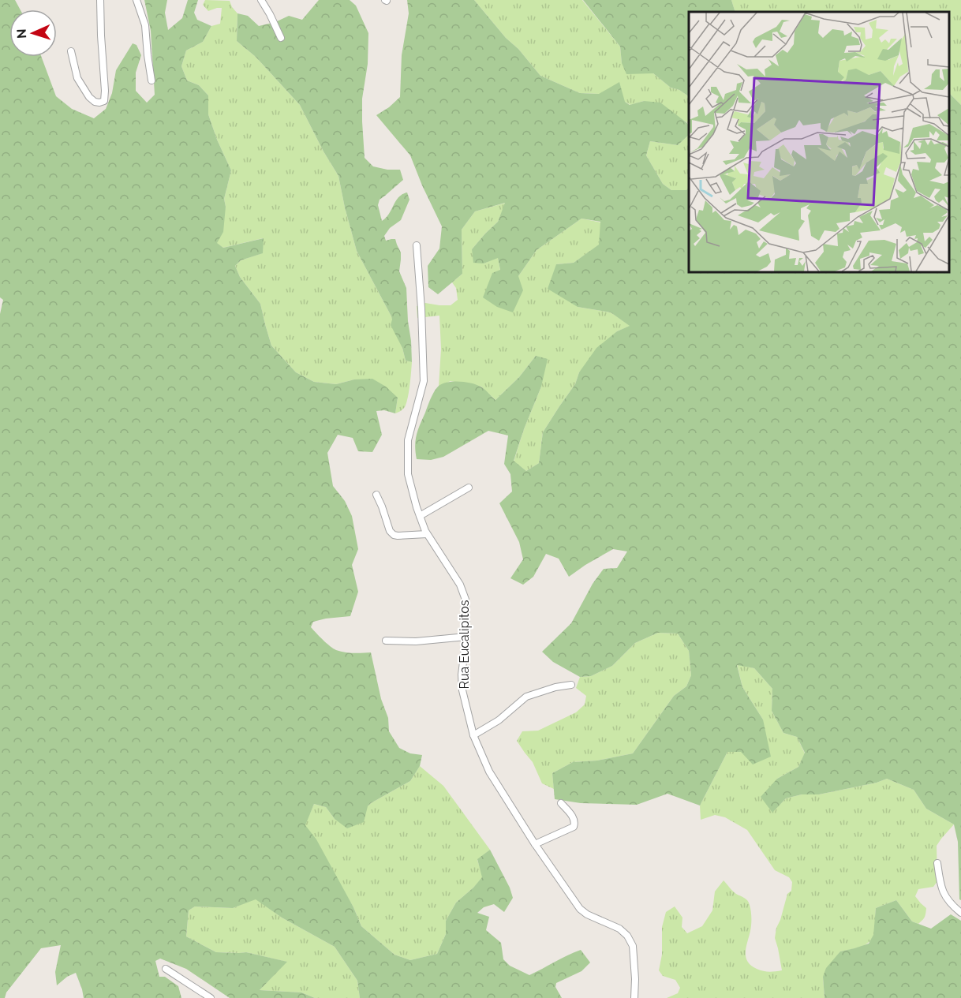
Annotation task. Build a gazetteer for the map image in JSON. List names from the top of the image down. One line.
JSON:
{"streets":{"street":["Rua Eucalipitos"]},"north":"left"}
